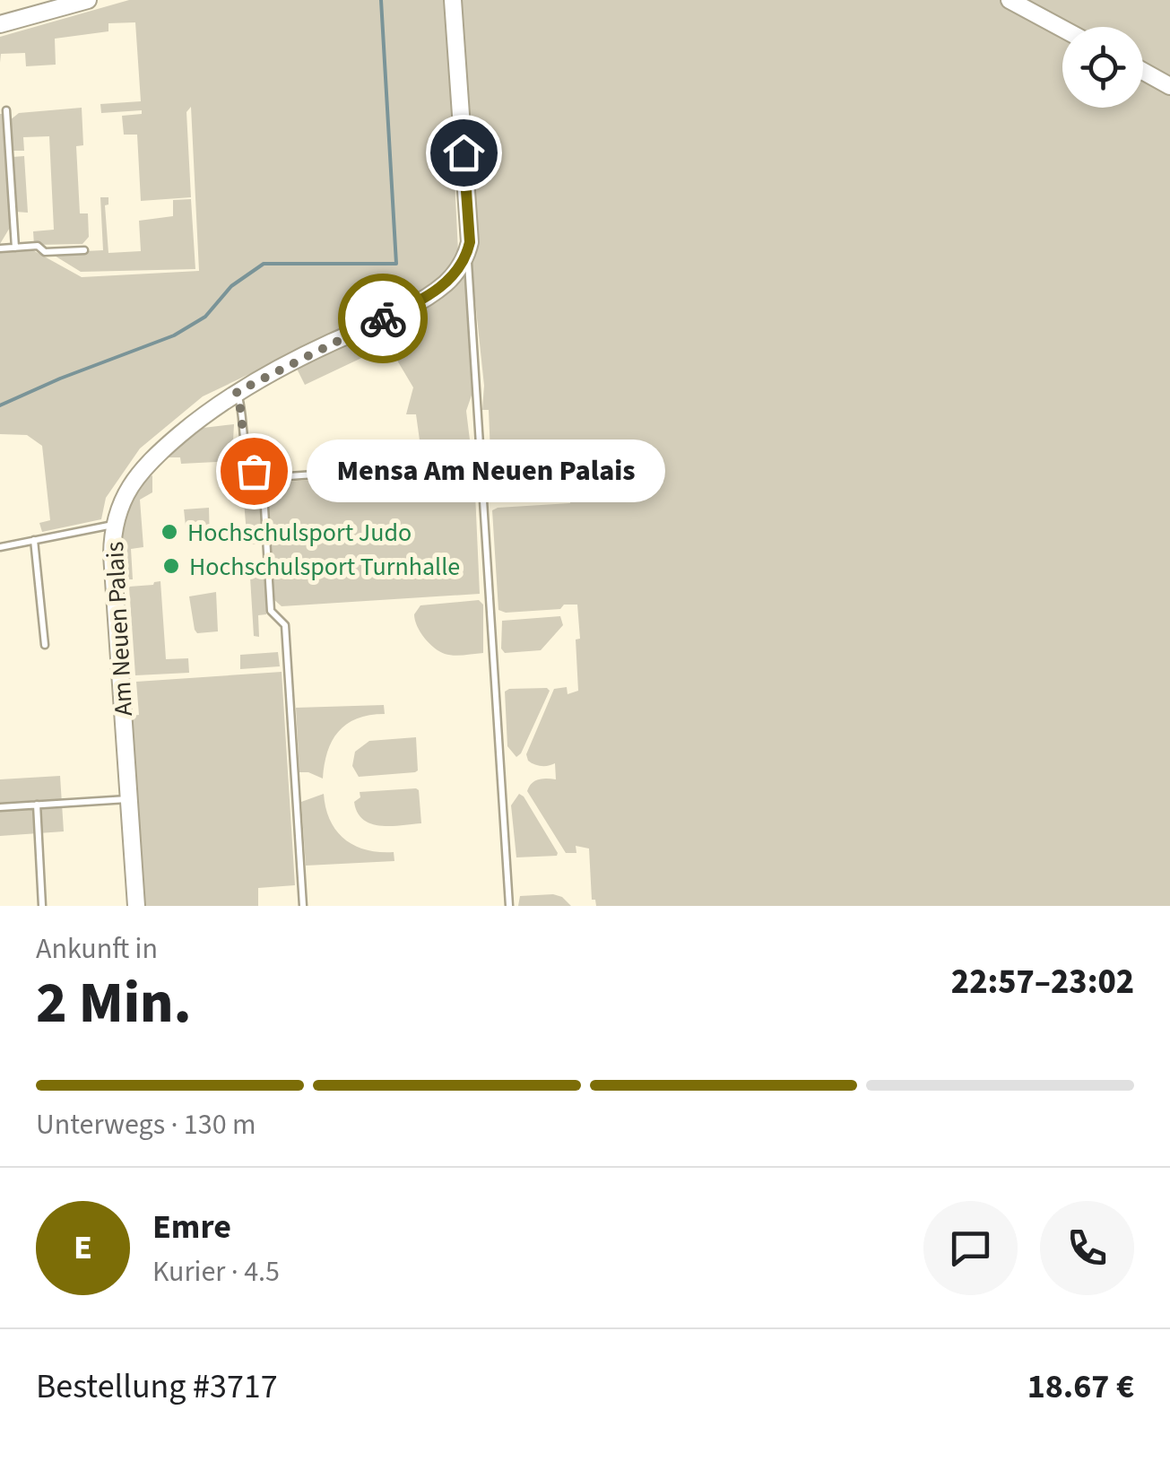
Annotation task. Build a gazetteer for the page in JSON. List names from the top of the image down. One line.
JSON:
{"streets":{"street":["Am Neuen Palais"]},"places":["Mensa Am Neuen Palais","Hochschulsport Judo","Hochschulsport Turnhalle"],"page":{"bubble":"Mensa Am Neuen Palais","heading":["2 Min.","Ankunft in","22:57–23:02"],"panel":["Emre","Kurier · 4.5","Bestellung #3717","18.67 €"],"bar":"Unterwegs · 130 m","round":"E"}}
